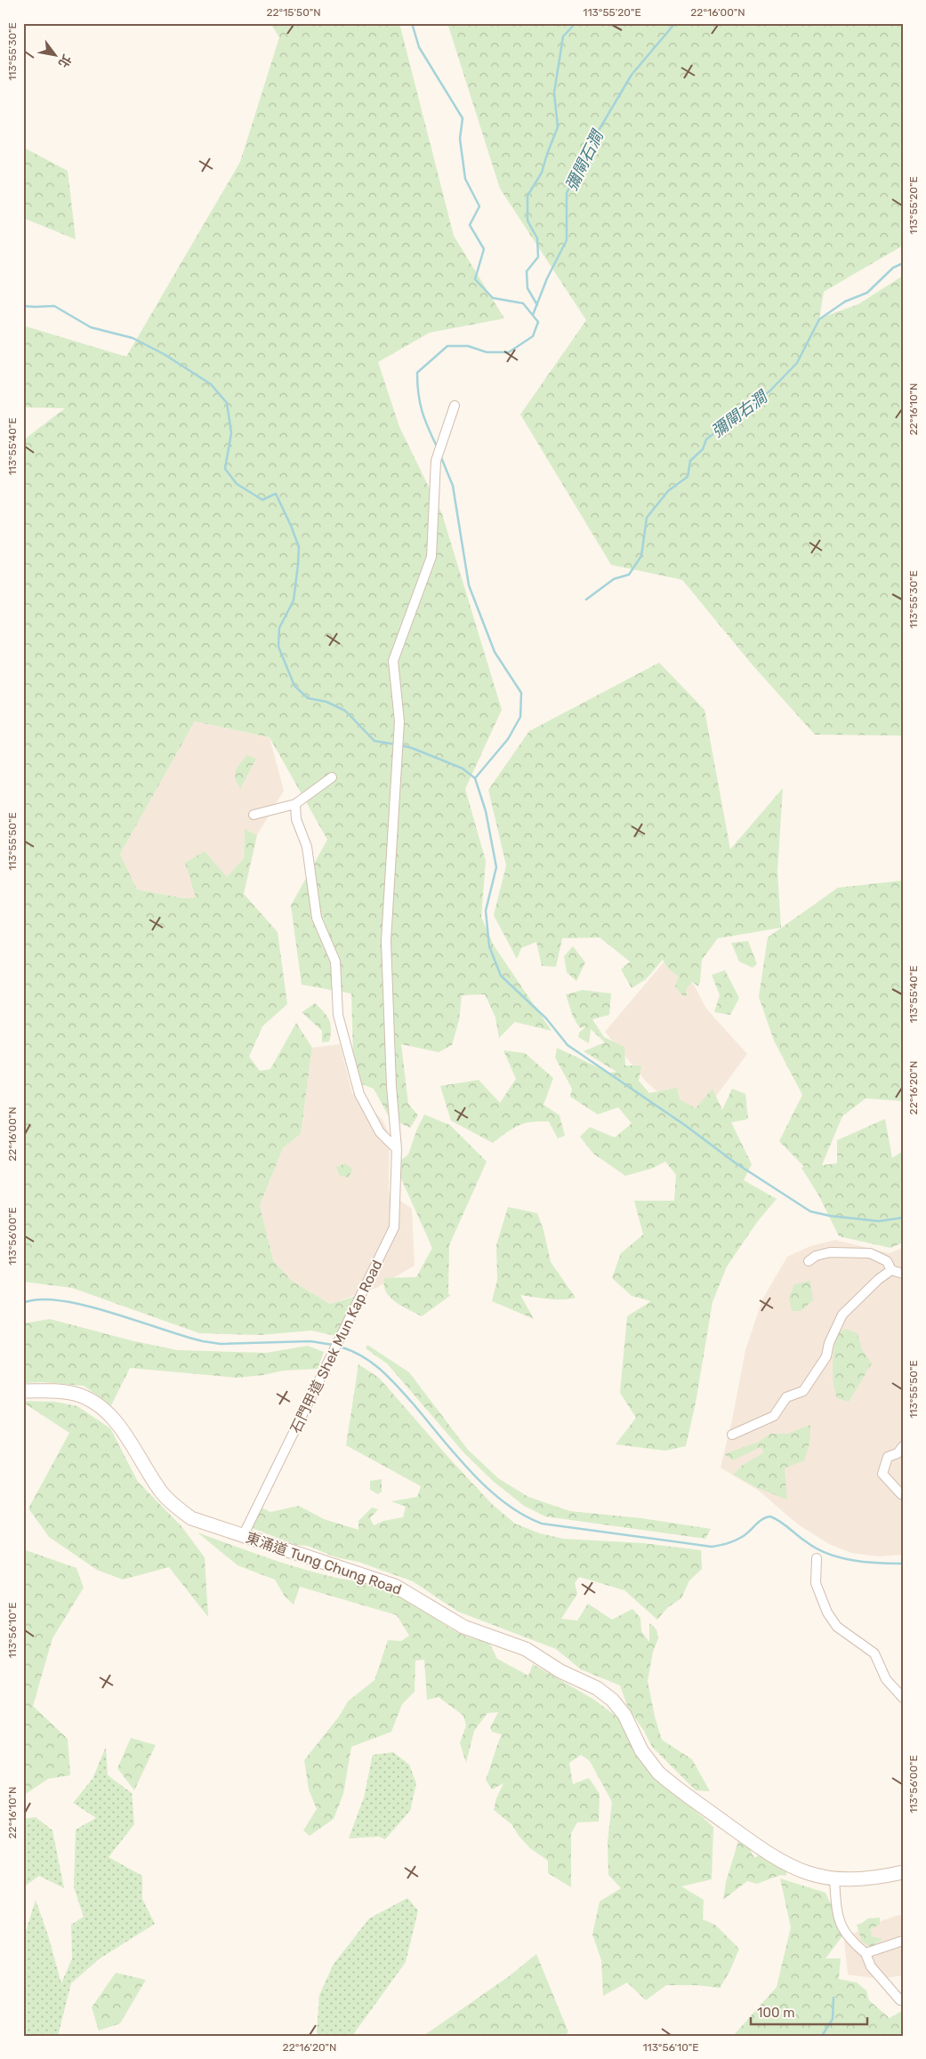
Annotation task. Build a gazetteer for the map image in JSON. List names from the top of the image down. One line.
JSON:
{"streets":{"main road":["東涌道 Tung Chung Road"],"street":["石門甲道 Shek Mun Kap Road"]},"crossings":[["石門甲道 Shek Mun Kap Road","東涌道 Tung Chung Road"]],"water":["彌閘石澗","彌閘右澗"],"scale_bar":"100 m","north":"bottom right","coordinates":["22°15'50\"N","113°55'20\"E","22°16'00\"N","113°55'30\"E","22°16'10\"N","113°55'40\"E","113°55'50\"E","22°16'20\"N","113°56'00\"E","113°56'10\"E"]}
